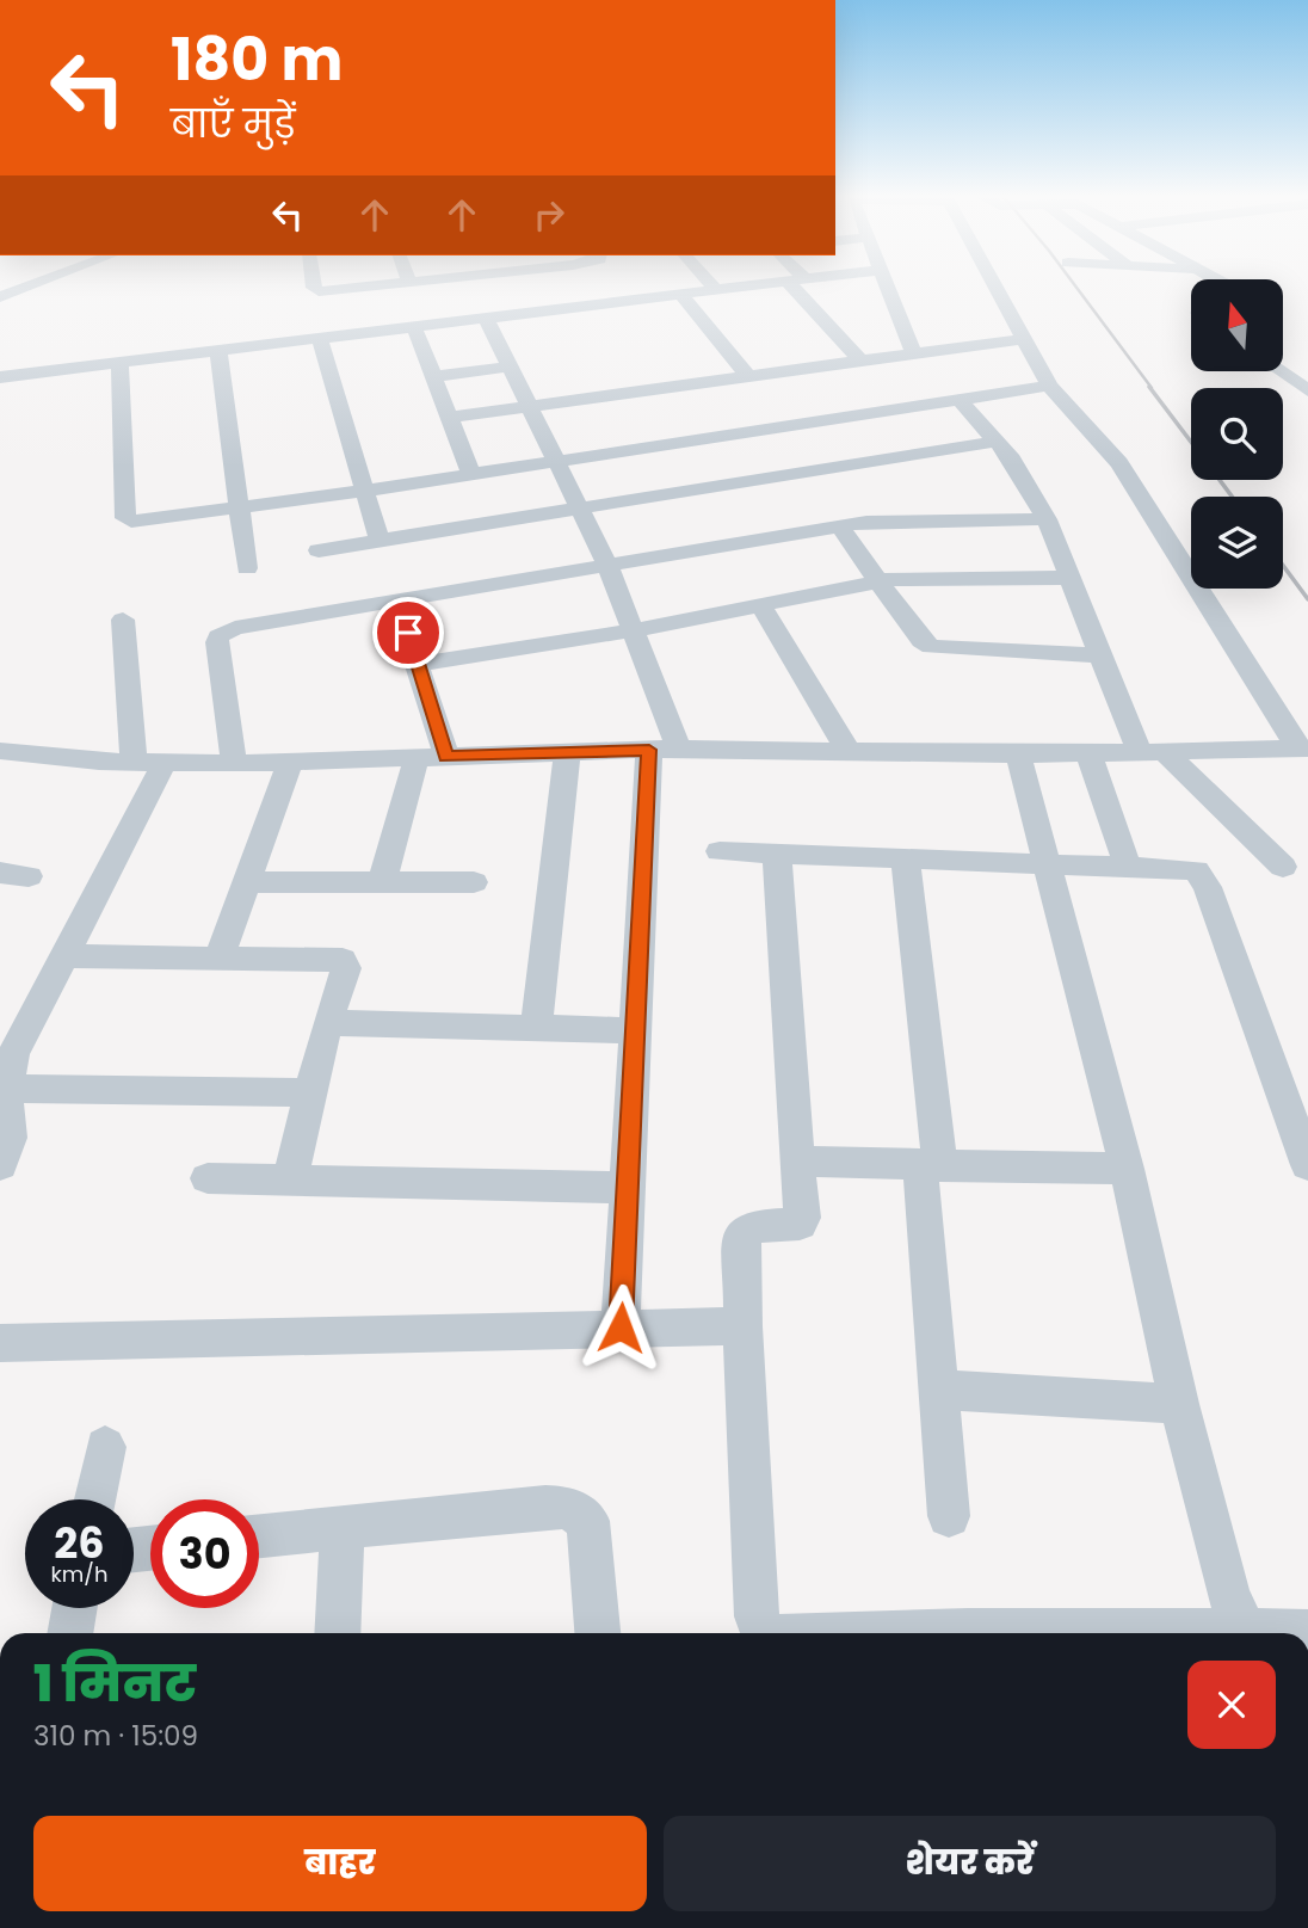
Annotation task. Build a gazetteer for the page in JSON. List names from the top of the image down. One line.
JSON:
{"north":"top","page":{"turn":["180 m","बाएँ मुड़ें"],"speed":"26 km/h","limit":"30","heading":["1 मिनट","310 m · 15:09"],"buttons":["बाहर","शेयर करें"]}}
